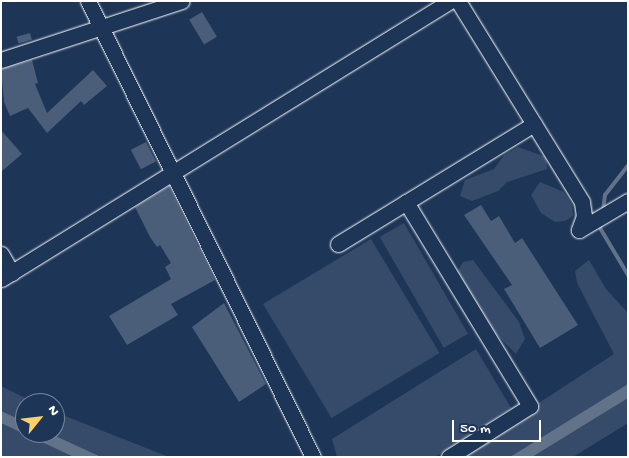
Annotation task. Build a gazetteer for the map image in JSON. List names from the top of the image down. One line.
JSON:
{"scale_bar":"50 m","north":"top right"}
